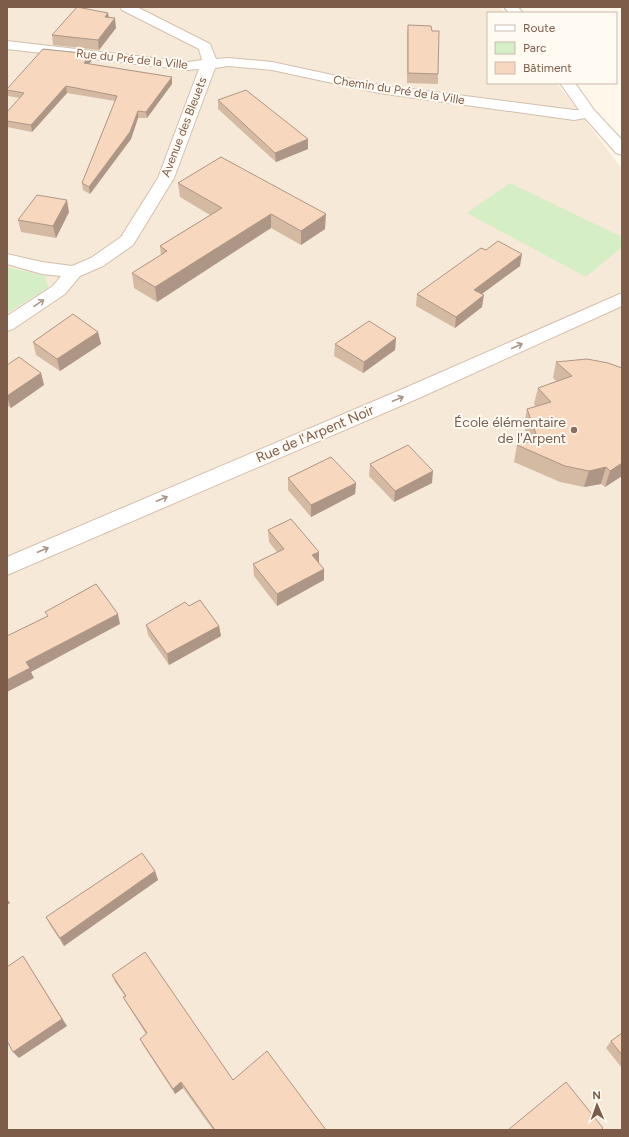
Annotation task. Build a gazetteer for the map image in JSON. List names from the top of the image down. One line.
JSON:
{"streets":{"street":["Rue du Pré de la Ville","Chemin du Pré de la Ville","Avenue des Bleuets","Rue de l'Arpent Noir"]},"crossings":[["Rue du Pré de la Ville","Chemin du Pré de la Ville"],["Rue du Pré de la Ville","Avenue des Bleuets"],["Chemin du Pré de la Ville","Avenue des Bleuets"]],"one_way":["Rue de l'Arpent Noir"],"places":["École élémentaire de l'Arpent"],"legend":["Route","Parc","Bâtiment"],"north":"top"}
